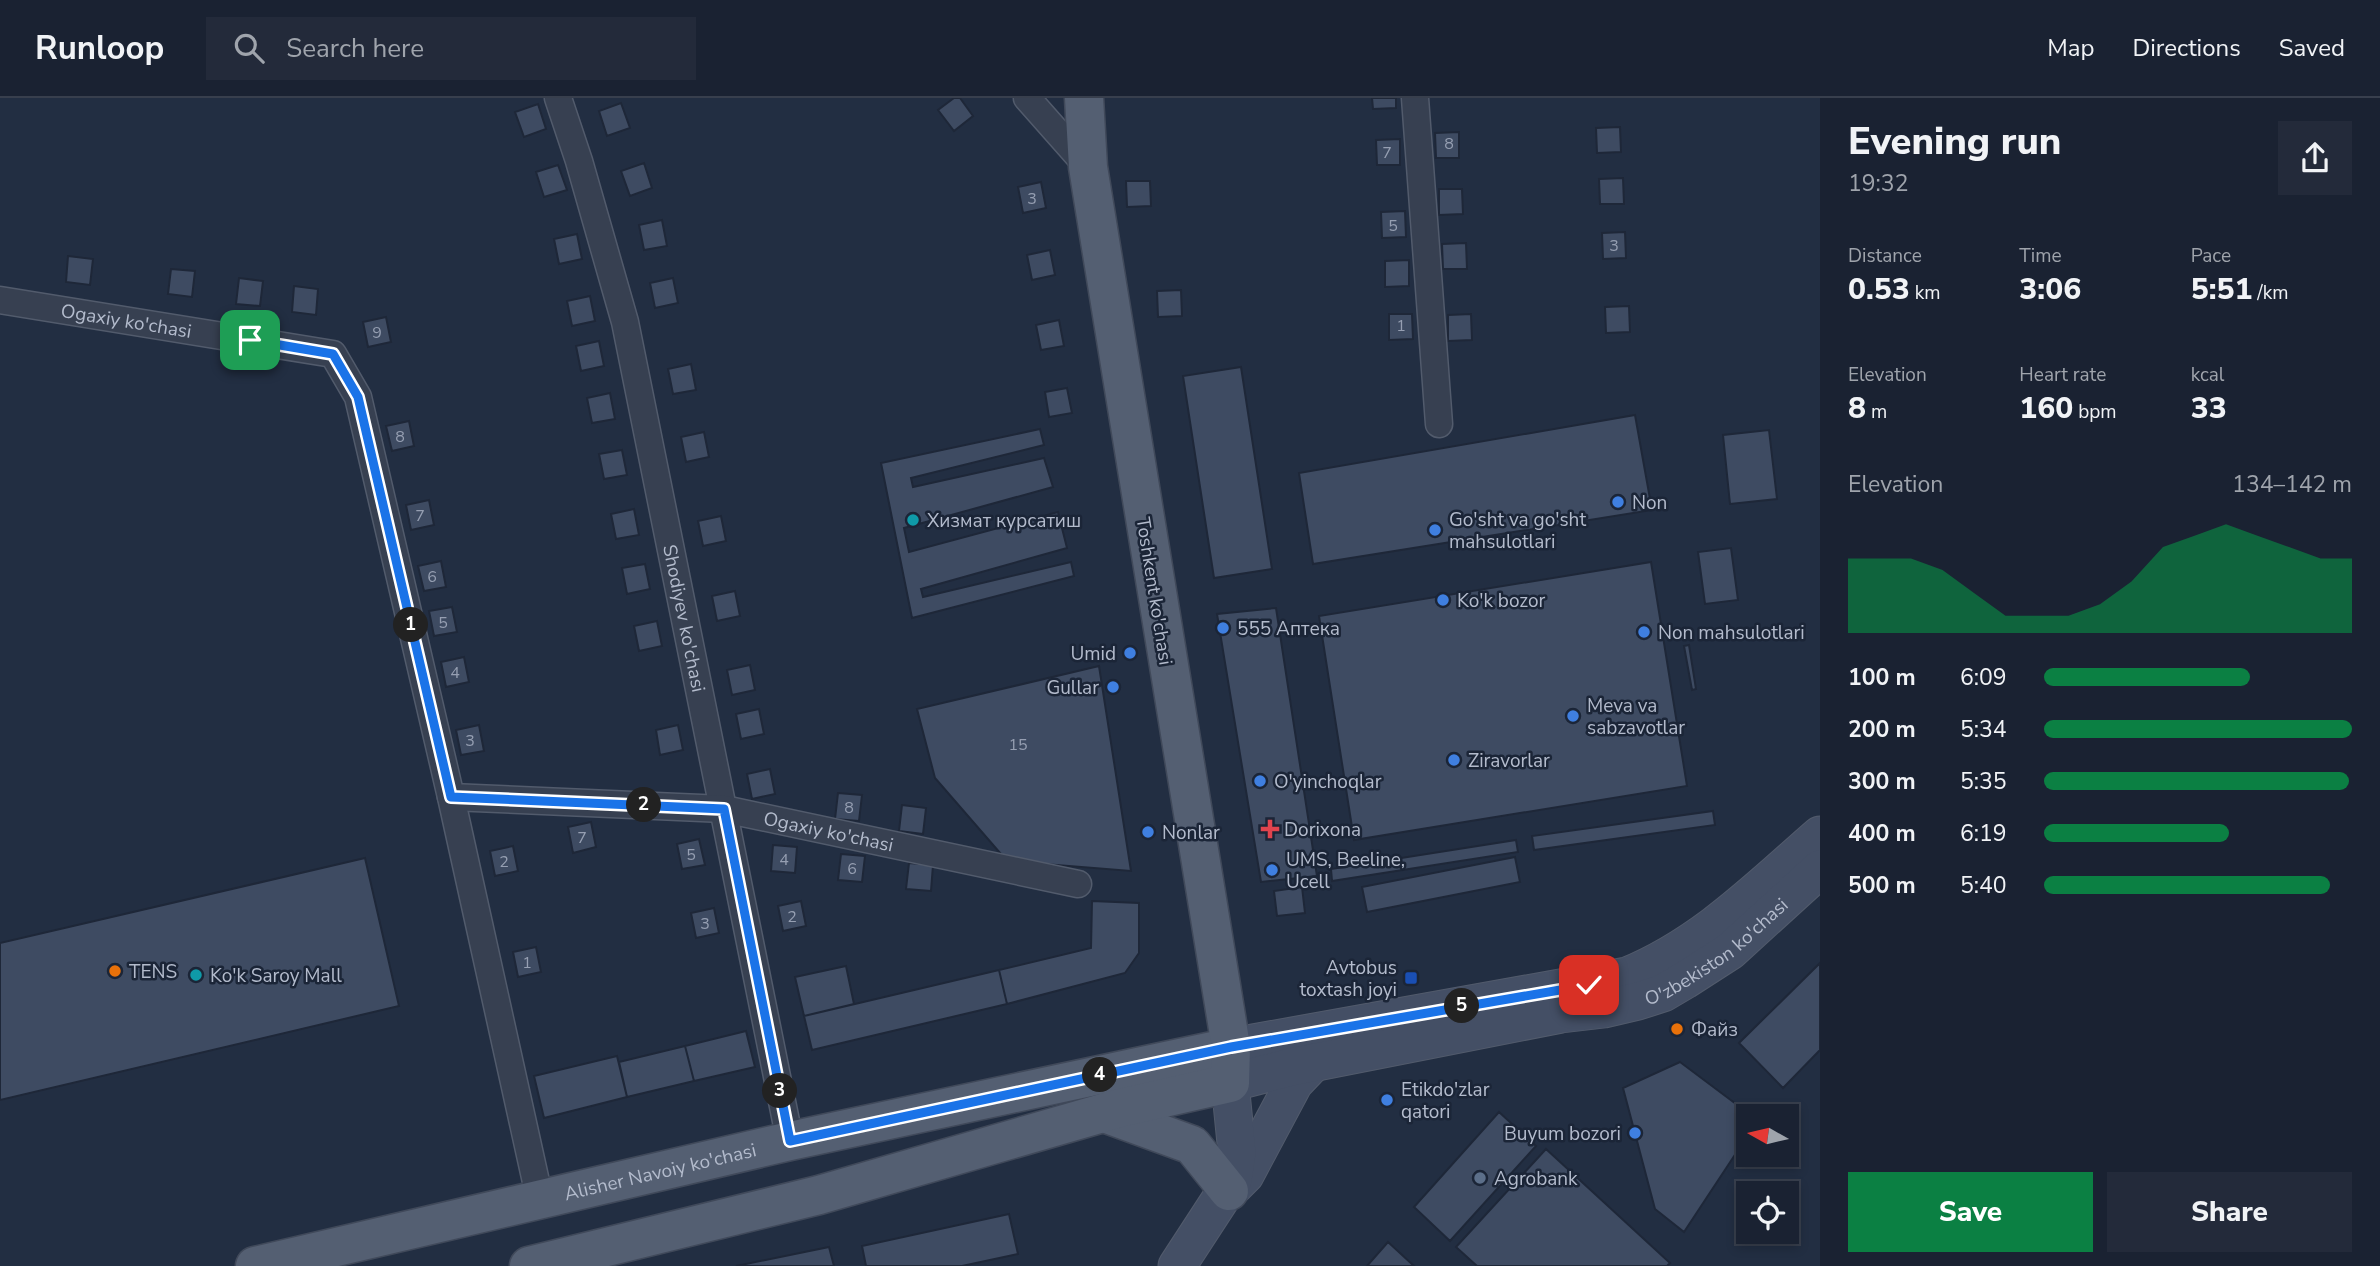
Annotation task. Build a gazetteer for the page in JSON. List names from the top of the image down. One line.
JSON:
{"streets":{"main road":["Toshkent ko'chasi","O'zbekiston ko'chasi","Alisher Navoiy ko'chasi"],"street":["Ogaxiy ko'chasi","Shodiyev ko'chasi"]},"crossings":[["Ogaxiy ko'chasi","Shodiyev ko'chasi"],["Toshkent ko'chasi","O'zbekiston ko'chasi"],["Toshkent ko'chasi","Alisher Navoiy ko'chasi"],["Shodiyev ko'chasi","Alisher Navoiy ko'chasi"],["O'zbekiston ko'chasi","Alisher Navoiy ko'chasi"]],"places":{"other":["Non","Хизмат курсатиш","Go'sht va go'sht mahsulotlari","Ko'k bozor","555 Аптека","Non mahsulotlari","Umid","Gullar","Meva va sabzavotlar","Ziravorlar","O'yinchoqlar","Nonlar","UMS, Beeline, Ucell","TENS","Ko'k Saroy Mall","Файз","Etikdo'zlar qatori","Buyum bozori","Agrobank"],"health":["Dorixona"],"transit":["Avtobus toxtash joyi"]},"house_numbers":["8","7","3","5","3","1","9","8","7","6","5","4","3","15","8","7","5","4","2","6","2","3","1"],"north":"left","page":{"header":"Runloop","search":"Search here","nav":["Map","Directions","Saved"],"heading":["Evening run","19:32"],"stats":[["Distance","0.53 km"],["Time","3:06"],["Pace","5:51 /km"],["Elevation","8 m"],["Heart rate","160 bpm"],["kcal","33"]],"chart":["Elevation","134–142 m"],"pins":["1","2","5","4","3"],"list":[{"name":"100 m","note":"6:09"},{"name":"200 m","note":"5:34"},{"name":"300 m","note":"5:35"},{"name":"400 m","note":"6:19"},{"name":"500 m","note":"5:40"}],"buttons":["Save","Share"]}}
